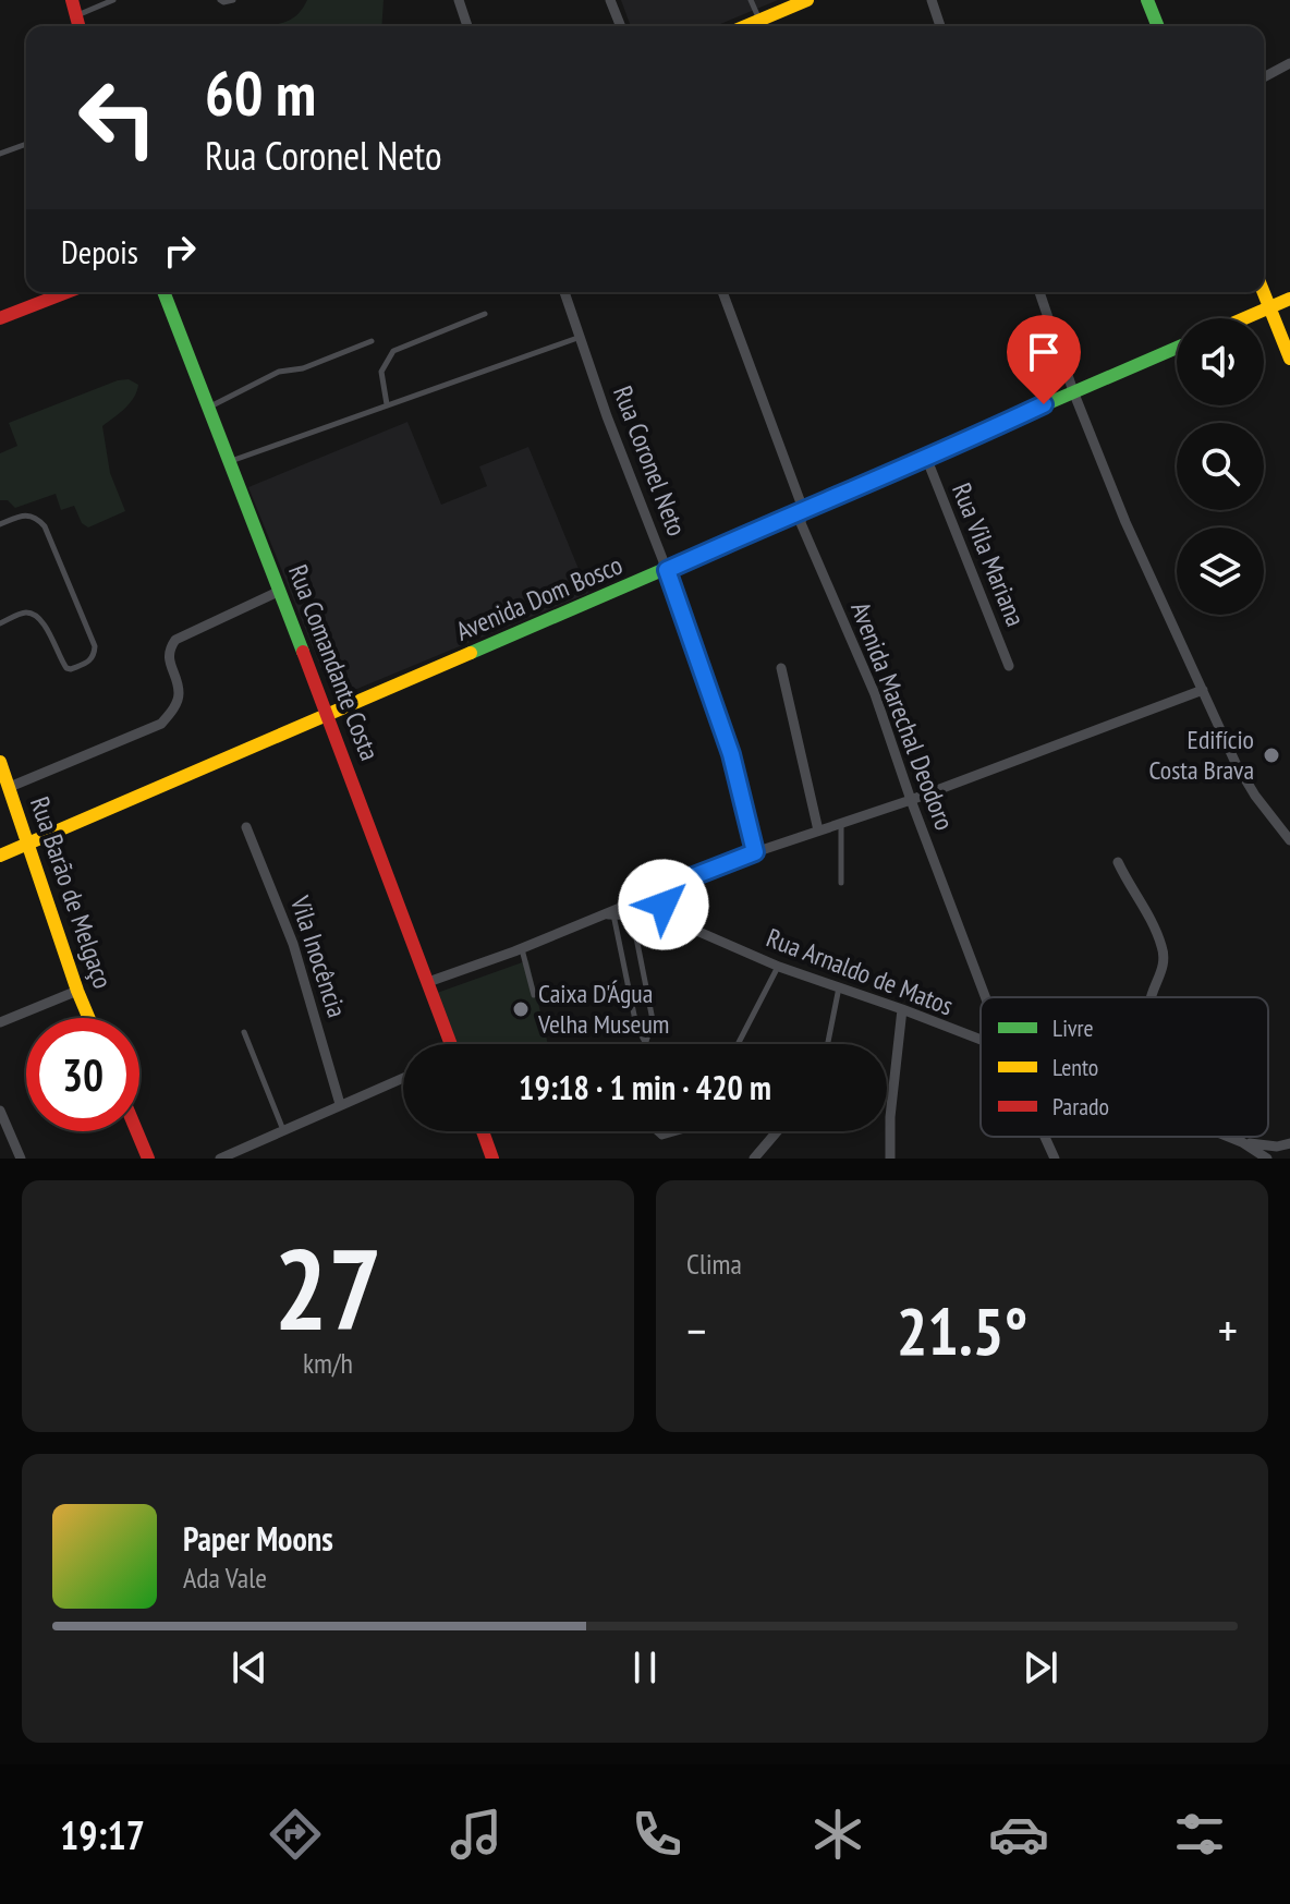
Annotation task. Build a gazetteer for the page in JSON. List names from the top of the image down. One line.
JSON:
{"streets":{"street":["Rua Coronel Neto","Rua Vila Mariana","Avenida Dom Bosco","Rua Comandante Costa","Avenida Marechal Deodoro","Rua Barão de Melgaço","Vila Inocência","Rua Arnaldo de Matos"]},"crossings":[["Rua Coronel Neto","Avenida Dom Bosco"],["Rua Vila Mariana","Avenida Dom Bosco"],["Avenida Dom Bosco","Rua Comandante Costa"],["Avenida Dom Bosco","Avenida Marechal Deodoro"],["Avenida Dom Bosco","Rua Barão de Melgaço"]],"places":["Edifício Costa Brava","Caixa D'Água Velha Museum"],"legend":["Livre","Lento","Parado"],"page":{"turn":["60 m","Rua Coronel Neto"],"then":"Depois","limit":"30","trip":"19:18 · 1 min · 420 m","tile":[["27","km/h"],"Clima"],"heat":["−","21.5°","+"],"song":["Paper Moons","Ada Vale"],"tabs":"19:17"}}
